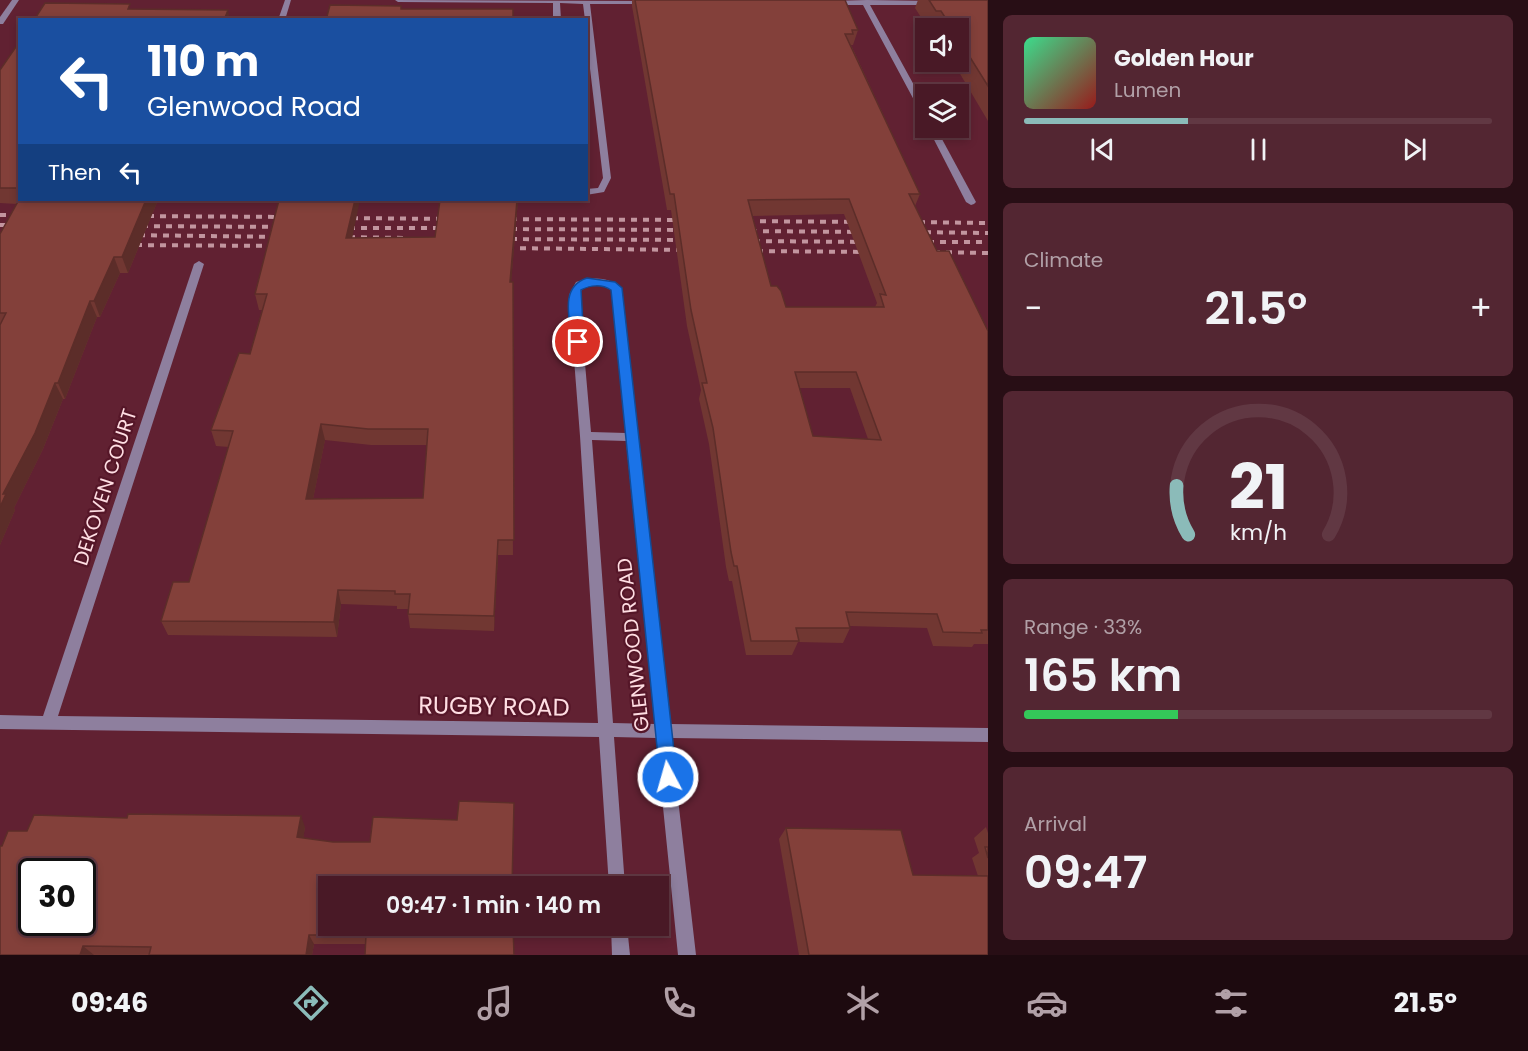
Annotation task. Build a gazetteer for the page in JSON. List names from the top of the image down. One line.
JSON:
{"streets":{"street":["DEKOVEN COURT","GLENWOOD ROAD","RUGBY ROAD"]},"crossings":[["DEKOVEN COURT","RUGBY ROAD"],["GLENWOOD ROAD","RUGBY ROAD"]],"page":{"turn":["110 m","Glenwood Road"],"song":["Golden Hour","Lumen"],"then":"Then","tile":["Climate",["Range · 33%","165 km"],["Arrival","09:47"]],"heat":["−","21.5°","+"],"limit":"30","trip":"09:47 · 1 min · 140 m","tabs":["09:46","21.5°"],"gauge":["21","km/h"]}}
